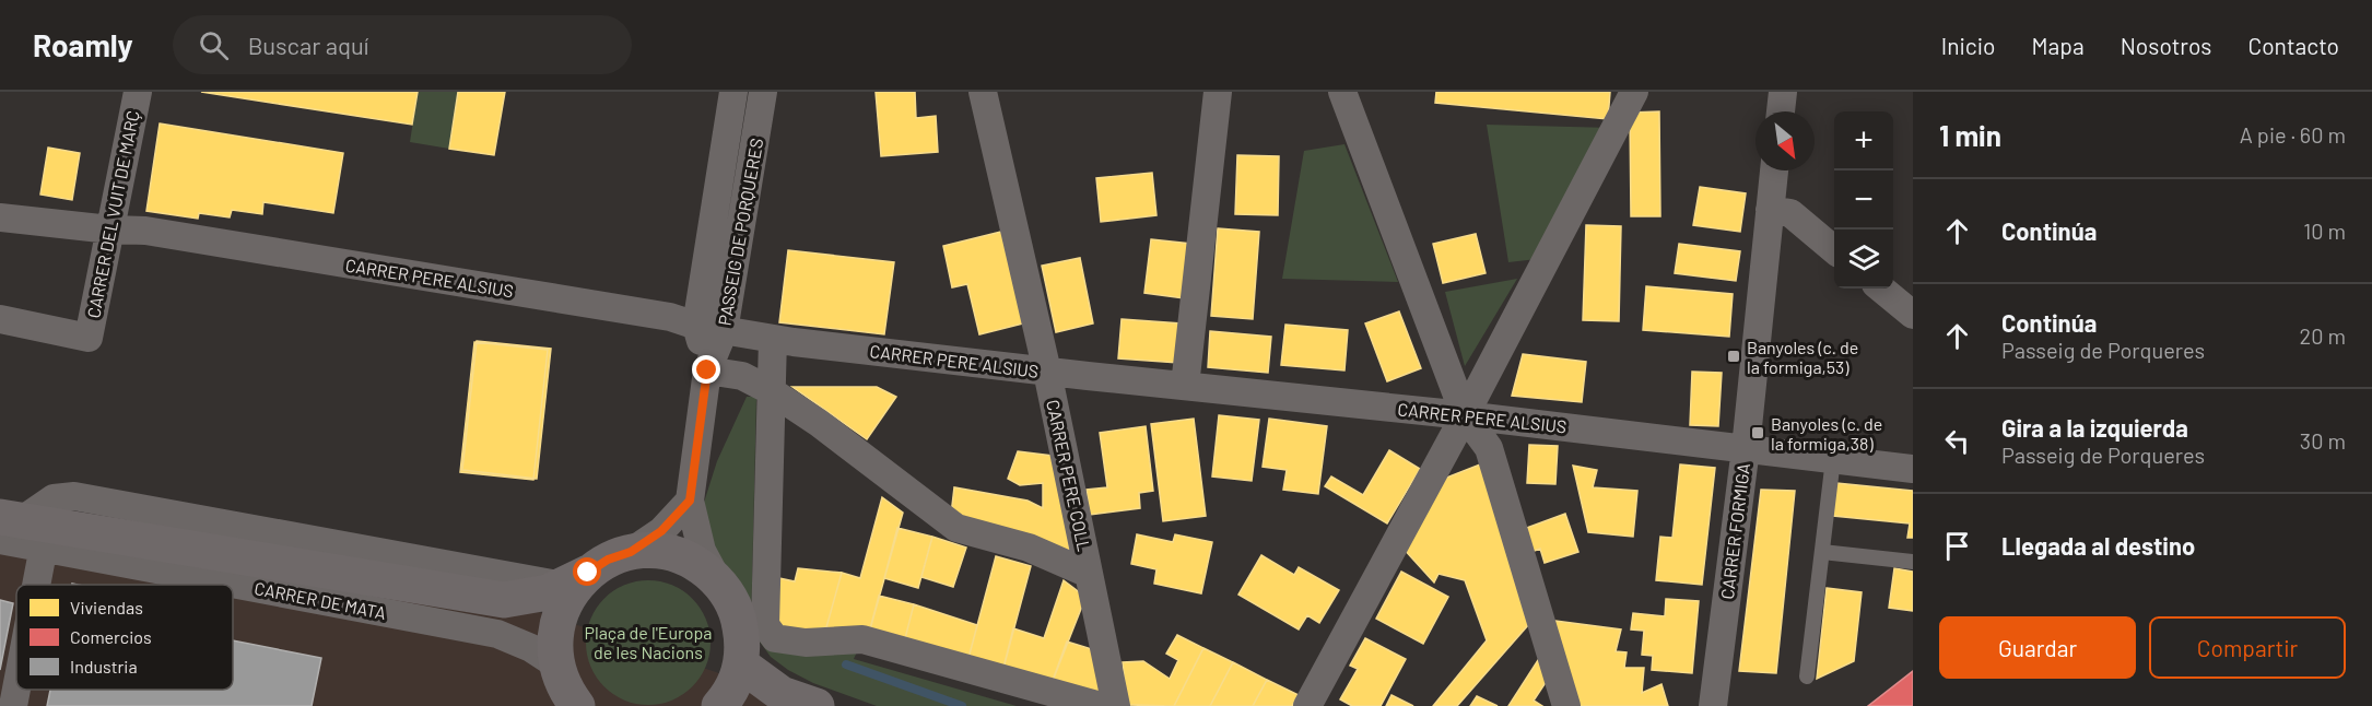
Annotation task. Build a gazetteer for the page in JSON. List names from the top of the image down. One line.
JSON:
{"streets":{"main road":["CARRER DE MATA"],"street":["CARRER DEL VUIT DE MARÇ","PASSEIG DE PORQUERES","CARRER PERE ALSIUS","CARRER PERE COLL","CARRER FORMIGA"]},"crossings":[["CARRER DEL VUIT DE MARÇ","CARRER PERE ALSIUS"],["PASSEIG DE PORQUERES","CARRER PERE ALSIUS"],["CARRER PERE ALSIUS","CARRER PERE COLL"],["CARRER PERE ALSIUS","CARRER FORMIGA"]],"parks":["Plaça de l'Europa de les Nacions"],"places":{"transit":["Banyoles (c. de la formiga,53)","Banyoles (c. de la formiga,38)"]},"legend":["Viviendas","Comercios","Industria"],"north":"bottom right","page":{"header":"Roamly","search":"Buscar aquí","nav":["Inicio","Mapa","Nosotros","Contacto"],"heading":["1 min","A pie · 60 m"],"map_buttons":["+","−"],"list":[["Continúa","10 m"],["Continúa","Passeig de Porqueres","20 m"],["Gira a la izquierda","Passeig de Porqueres","30 m"],"Llegada al destino"],"buttons":["Guardar","Compartir"]}}
